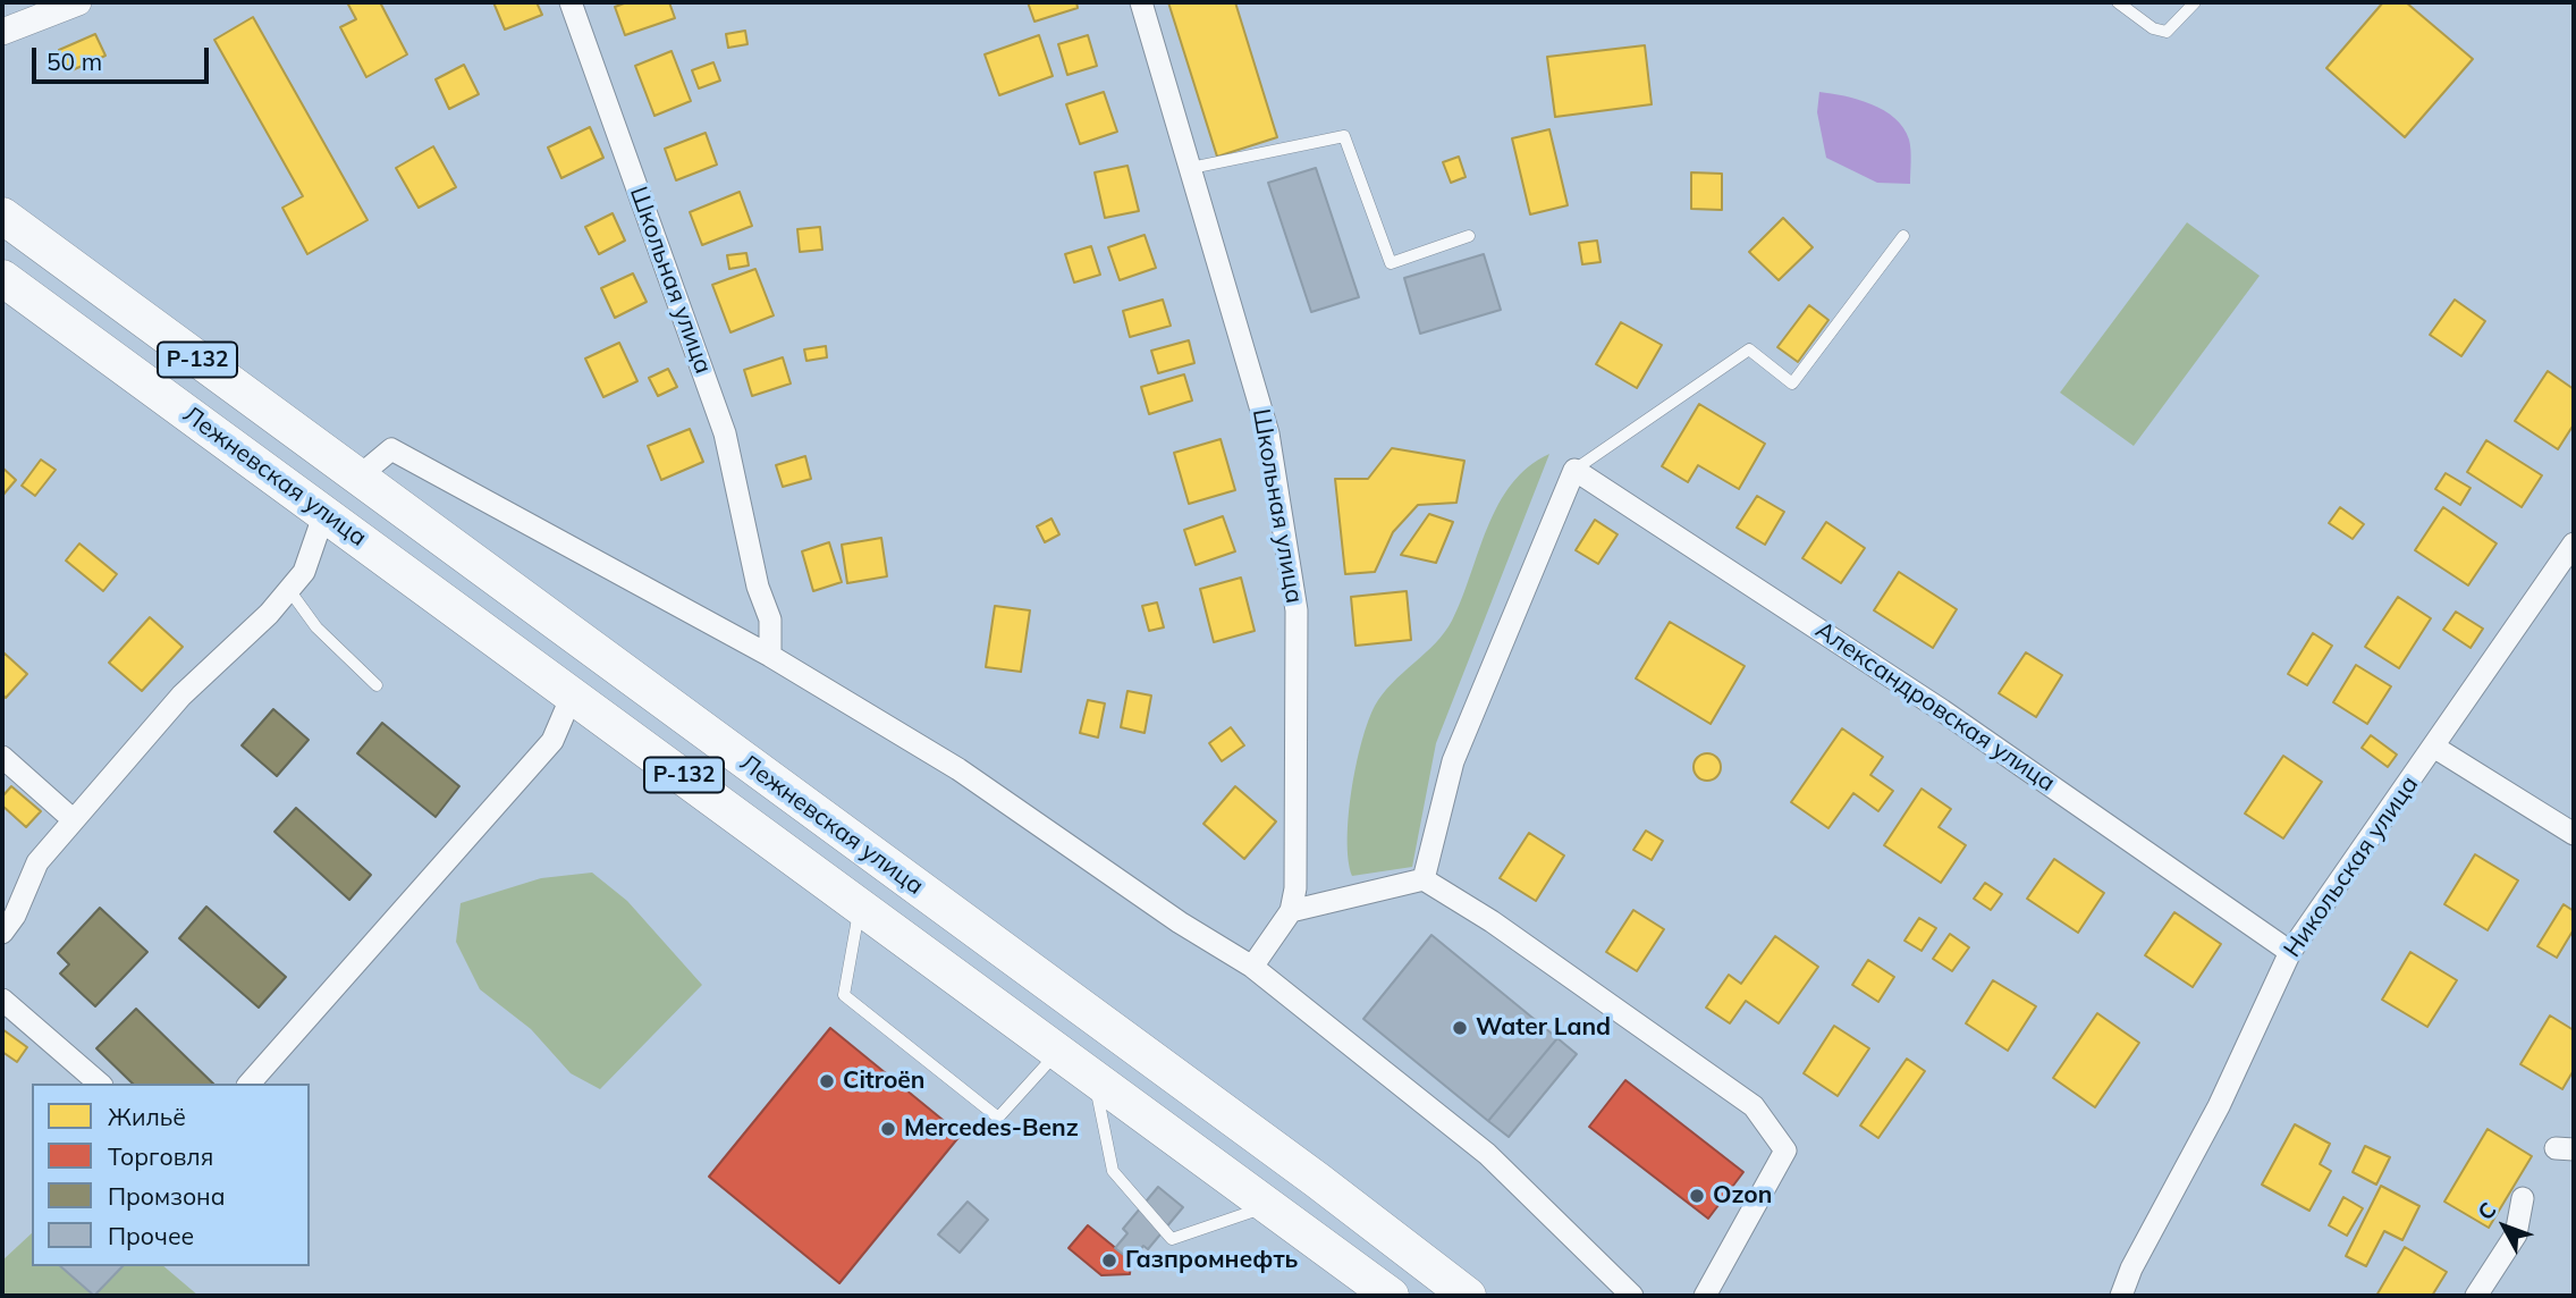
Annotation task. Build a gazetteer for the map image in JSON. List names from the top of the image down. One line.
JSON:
{"streets":{"highway":["Р-132","Лежневская улица"],"street":["Школьная улица","Александровская улица","Никольская улица"]},"crossings":[["Александровская улица","Никольская улица"]],"places":["Water Land","Citroën","Mercedes-Benz","Ozon","Газпромнефть"],"legend":["Жильё","Торговля","Промзона","Прочее"],"scale_bar":"50 m","north":"top left"}
